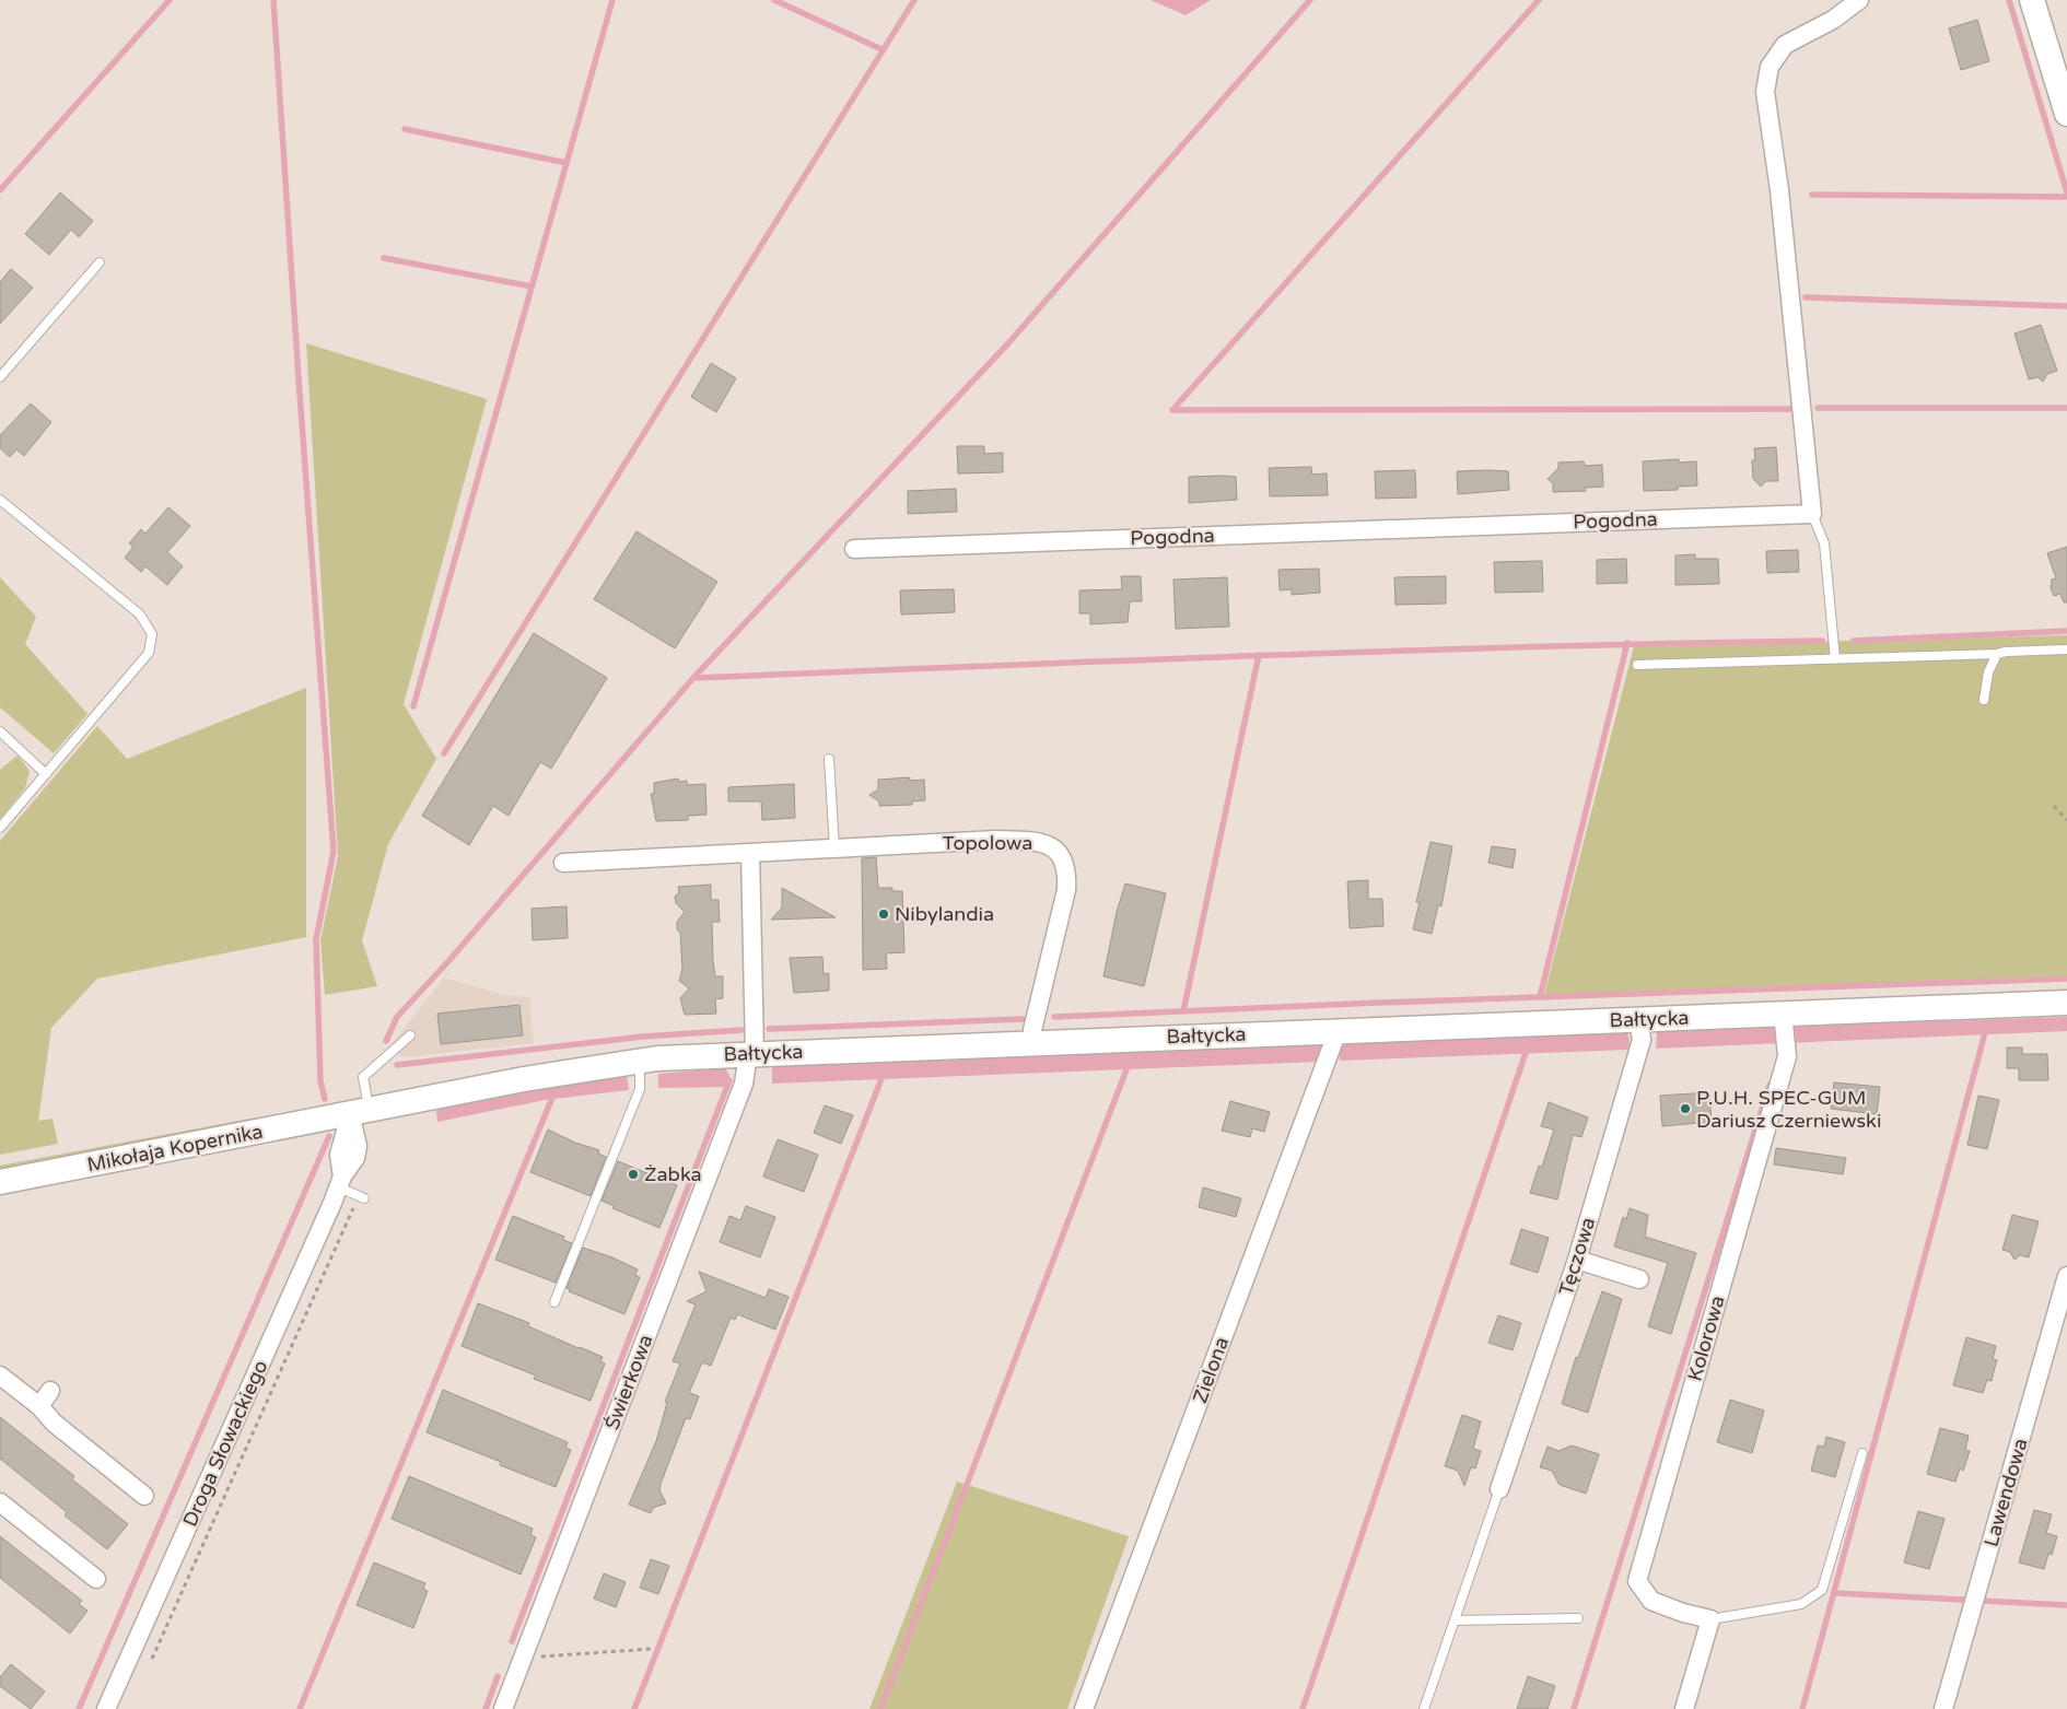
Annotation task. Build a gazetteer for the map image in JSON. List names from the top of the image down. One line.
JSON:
{"streets":{"main road":["Bałtycka","Mikołaja Kopernika"],"street":["Pogodna","Topolowa","Tęczowa","Kolorowa","Zielona","Świerkowa","Droga Słowackiego","Lawendowa"]},"crossings":[["Topolowa","Bałtycka"],["Bałtycka","Mikołaja Kopernika"],["Bałtycka","Tęczowa"],["Bałtycka","Kolorowa"],["Bałtycka","Zielona"],["Bałtycka","Świerkowa"],["Bałtycka","Droga Słowackiego"],["Mikołaja Kopernika","Droga Słowackiego"]],"places":["Nibylandia","P.U.H. SPEC-GUM Dariusz Czerniewski","Żabka"]}
